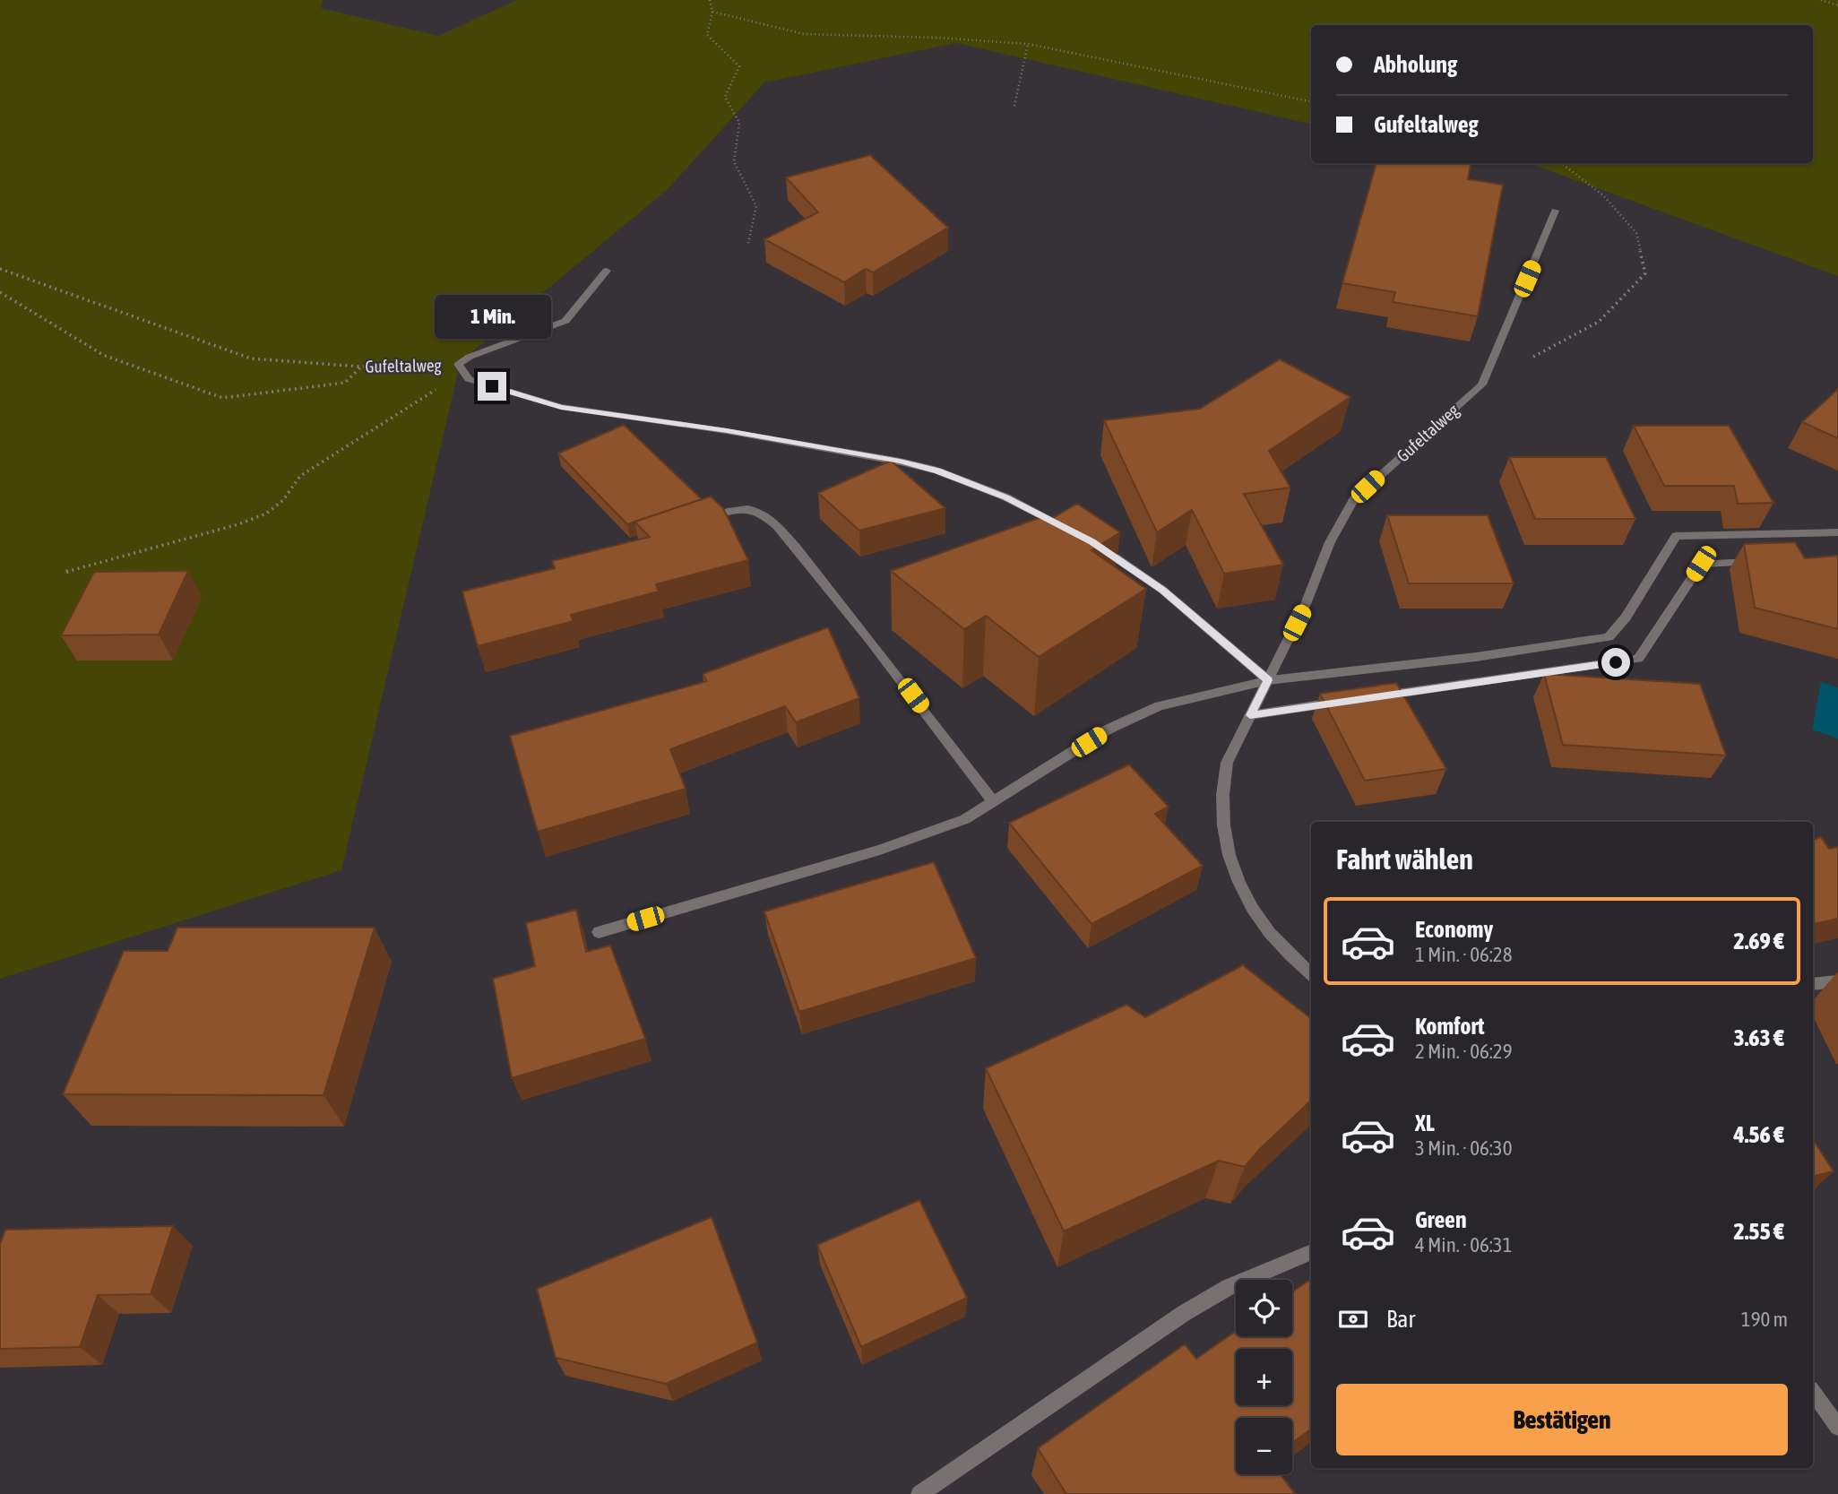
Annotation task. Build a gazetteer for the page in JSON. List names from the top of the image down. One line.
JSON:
{"streets":{"street":["Gufeltalweg"]},"page":{"banner":["Abholung","Gufeltalweg"],"bubble":"1 Min.","heading":"Fahrt wählen","list":[{"name":"Economy","note":"1 Min. · 06:28","value":"2.69 €"},{"name":"Komfort","note":"2 Min. · 06:29","value":"3.63 €"},{"name":"XL","note":"3 Min. · 06:30","value":"4.56 €"},{"name":"Green","note":"4 Min. · 06:31","value":"2.55 €"}],"map_buttons":["+","−"],"pay":["Bar","190 m"],"buttons":"Bestätigen"}}
